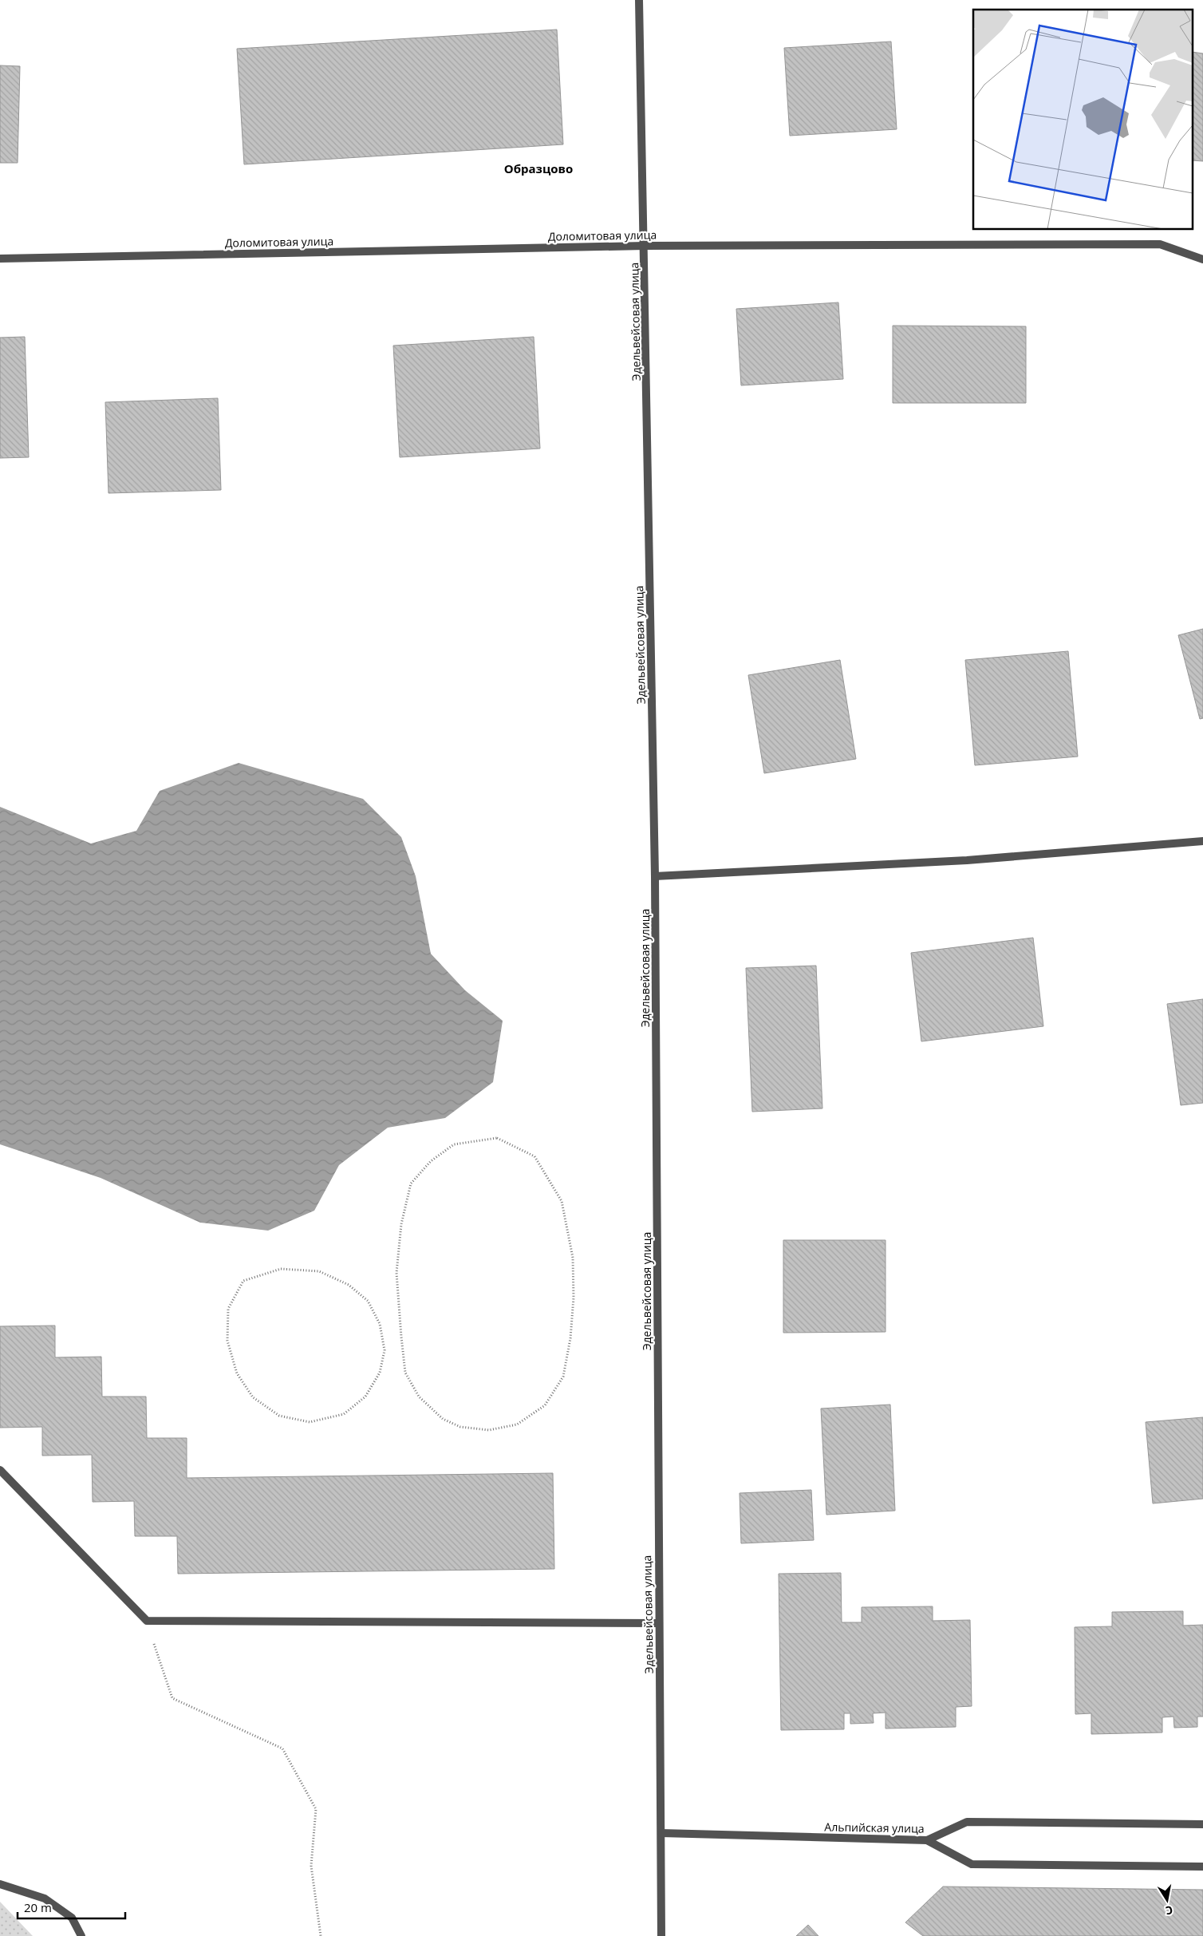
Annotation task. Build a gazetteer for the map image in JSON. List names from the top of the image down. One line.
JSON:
{"streets":{"street":["Доломитовая улица","Эдельвейсовая улица","Альпийская улица"]},"crossings":[["Доломитовая улица","Эдельвейсовая улица"],["Эдельвейсовая улица","Альпийская улица"]],"districts":["Образцово"],"scale_bar":"20 m","north":"bottom"}
